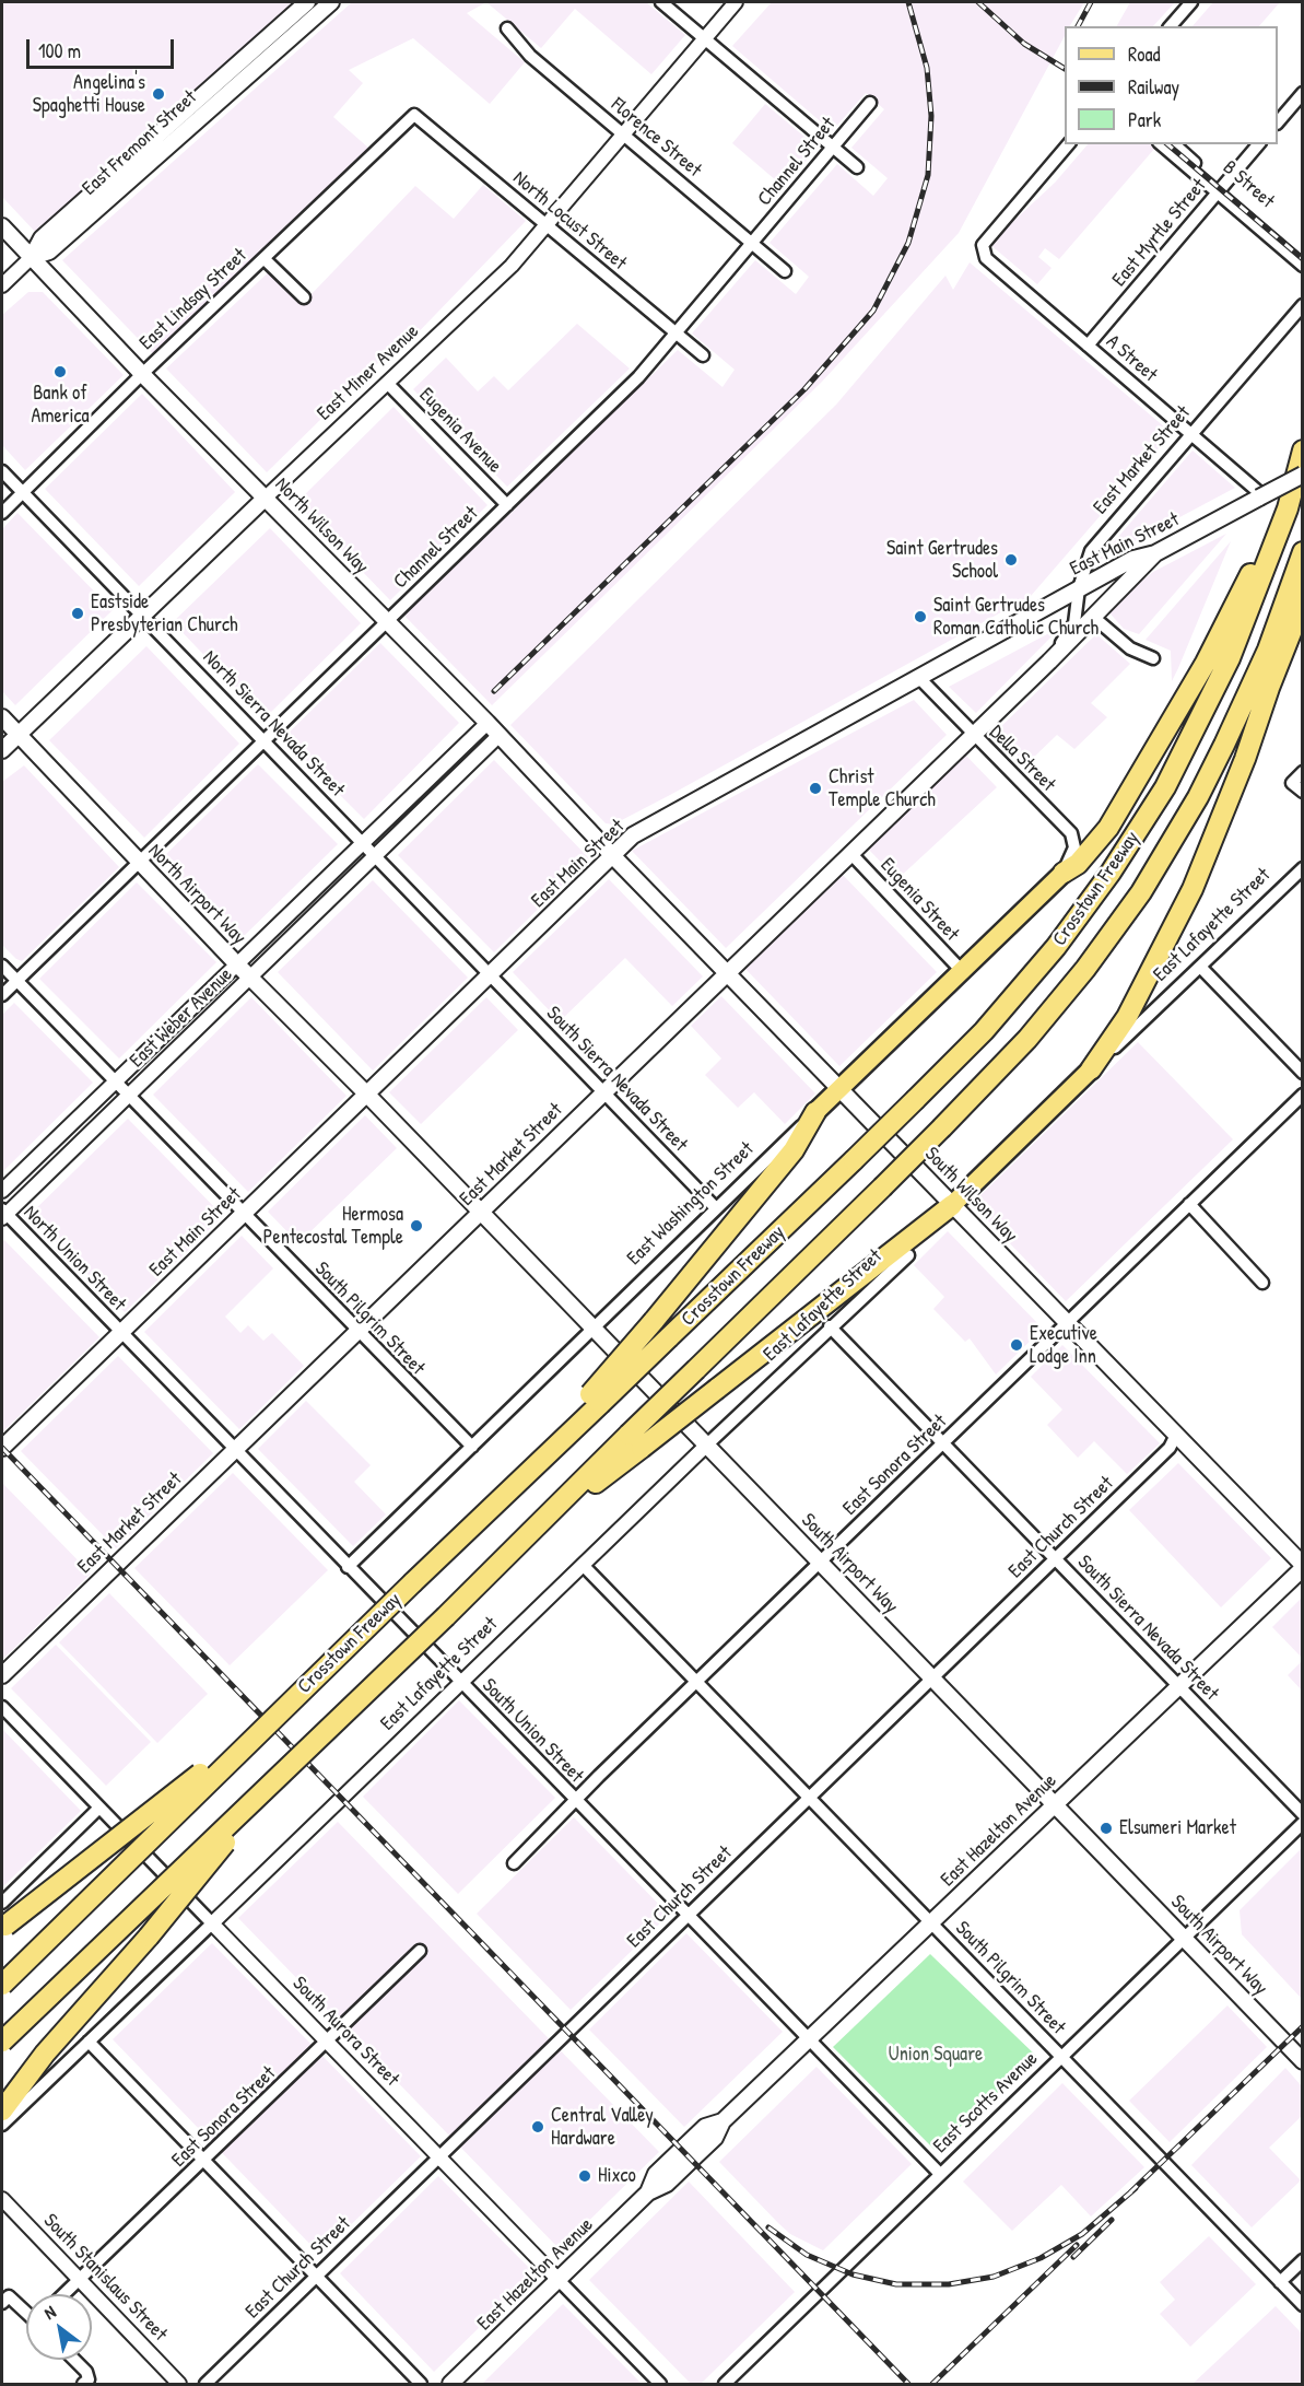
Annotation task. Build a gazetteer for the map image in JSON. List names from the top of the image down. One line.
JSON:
{"streets":{"highway":["Crosstown Freeway"],"main road":["East Fremont Street","East Miner Avenue","East Market Street","North Wilson Way","East Main Street","North Airport Way","East Lafayette Street","South Wilson Way","East Washington Street","South Airport Way","East Hazelton Avenue"],"street":["Florence Street","Channel Street","B Street","North Locust Street","East Myrtle Street","East Lindsay Street","A Street","Eugenia Avenue","North Sierra Nevada Street","Della Street","Eugenia Street","East Weber Avenue","South Sierra Nevada Street","North Union Street","South Pilgrim Street","East Sonora Street","East Church Street","South Union Street","South Aurora Street","East Scotts Avenue","South Stanislaus Street"]},"crossings":[["Florence Street","Channel Street"],["Florence Street","East Miner Avenue"],["East Fremont Street","North Wilson Way"],["Channel Street","North Locust Street"],["Channel Street","Eugenia Avenue"],["Channel Street","North Wilson Way"],["Channel Street","North Sierra Nevada Street"],["Channel Street","North Airport Way"],["Channel Street","South Pilgrim Street"],["B Street","East Myrtle Street"],["North Locust Street","East Lindsay Street"],["North Locust Street","East Miner Avenue"],["East Myrtle Street","A Street"],["East Lindsay Street","North Wilson Way"],["East Lindsay Street","North Sierra Nevada Street"],["A Street","East Market Street"],["A Street","East Main Street"],["East Miner Avenue","Eugenia Avenue"],["East Miner Avenue","North Wilson Way"],["East Miner Avenue","North Sierra Nevada Street"],["East Miner Avenue","North Airport Way"],["East Market Street","East Main Street"],["East Market Street","Della Street"],["East Market Street","Eugenia Street"],["East Market Street","South Sierra Nevada Street"],["East Market Street","South Wilson Way"],["East Market Street","South Pilgrim Street"],["East Market Street","South Airport Way"],["East Market Street","South Union Street"],["North Wilson Way","East Main Street"],["North Wilson Way","East Weber Avenue"],["North Wilson Way","South Wilson Way"],["East Main Street","North Sierra Nevada Street"],["East Main Street","Della Street"],["East Main Street","North Airport Way"],["East Main Street","South Sierra Nevada Street"],["East Main Street","South Wilson Way"],["East Main Street","North Union Street"],["East Main Street","South Pilgrim Street"],["East Main Street","South Airport Way"],["East Main Street","South Union Street"],["North Sierra Nevada Street","East Weber Avenue"],["North Sierra Nevada Street","South Sierra Nevada Street"],["Della Street","East Washington Street"],["North Airport Way","East Weber Avenue"],["North Airport Way","South Airport Way"],["Eugenia Street","East Washington Street"],["East Lafayette Street","South Sierra Nevada Street"],["East Lafayette Street","South Wilson Way"],["East Lafayette Street","South Pilgrim Street"],["East Lafayette Street","South Airport Way"],["East Lafayette Street","South Union Street"],["East Lafayette Street","South Aurora Street"],["East Weber Avenue","North Union Street"],["East Weber Avenue","South Pilgrim Street"],["South Sierra Nevada Street","East Washington Street"],["South Sierra Nevada Street","East Sonora Street"],["South Sierra Nevada Street","East Church Street"],["South Sierra Nevada Street","East Hazelton Avenue"],["South Wilson Way","East Washington Street"],["South Wilson Way","East Sonora Street"],["South Wilson Way","East Church Street"],["South Wilson Way","East Hazelton Avenue"],["East Washington Street","South Pilgrim Street"],["East Washington Street","South Airport Way"],["East Washington Street","South Union Street"],["North Union Street","South Union Street"],["South Pilgrim Street","East Sonora Street"],["South Pilgrim Street","East Church Street"],["South Pilgrim Street","East Hazelton Avenue"],["South Pilgrim Street","East Scotts Avenue"],["East Sonora Street","South Airport Way"],["East Sonora Street","South Union Street"],["East Sonora Street","South Aurora Street"],["East Sonora Street","South Stanislaus Street"],["East Church Street","South Airport Way"],["East Church Street","South Union Street"],["East Church Street","South Aurora Street"],["South Airport Way","East Hazelton Avenue"],["South Airport Way","East Scotts Avenue"],["South Union Street","East Hazelton Avenue"],["South Union Street","East Scotts Avenue"],["East Hazelton Avenue","South Aurora Street"]],"parks":["Union Square"],"places":["Angelina's Spaghetti House","Bank of America","Saint Gertrudes School","Eastside Presbyterian Church","Saint Gertrudes Roman Catholic Church","Christ Temple Church","Hermosa Pentecostal Temple","Executive Lodge Inn","Elsumeri Market","Central Valley Hardware","Hixco"],"legend":["Road","Railway","Park"],"scale_bar":"100 m","north":"top left"}
